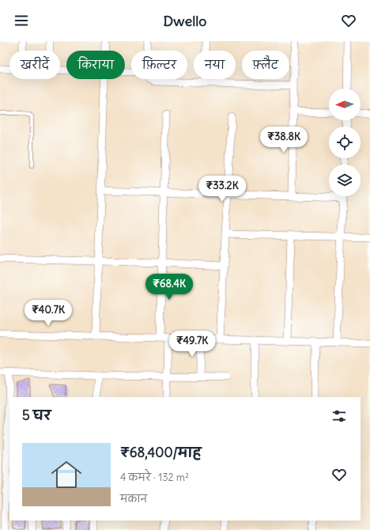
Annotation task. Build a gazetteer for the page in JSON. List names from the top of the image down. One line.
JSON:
{"north":"left","page":{"header":"Dwello","chip":["खरीदें","किराया","फ़िल्टर","नया","फ़्लैट"],"price":["₹38.8K","₹33.2K","₹68.4K","₹40.7K","₹49.7K"],"heading":"5 घर","list":[{"name":"₹68,400/माह","note":"4 कमरे · 132 m² · मकान"}]}}
